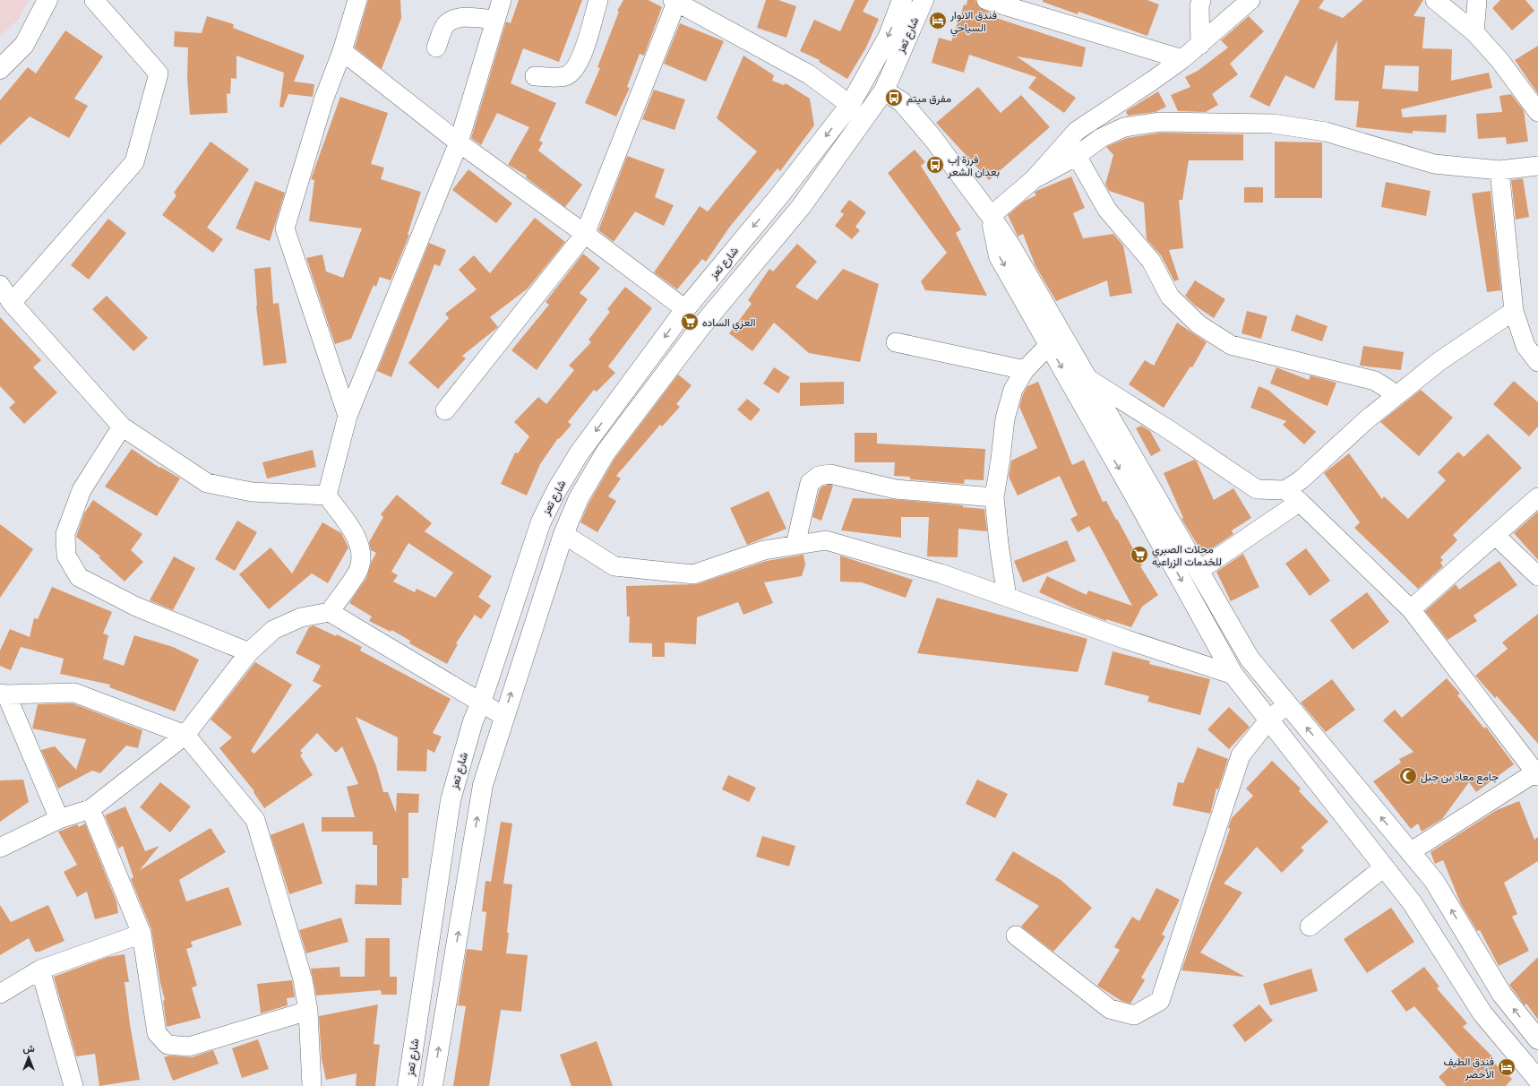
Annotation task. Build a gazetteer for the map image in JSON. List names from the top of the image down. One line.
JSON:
{"streets":{"main road":["شارع تعز"]},"places":{"hotel":["فندق الانوار السياحي","فندق الطيف الأخضر"],"bus stop":["مفرق ميتم","فرزة إب بعدان الشعر"],"supermarket":["العزي الساده","محلات الصبري للخدمات الزراعيه"],"mosque":["جامع معاذ بن جبل"]},"north":"top"}
